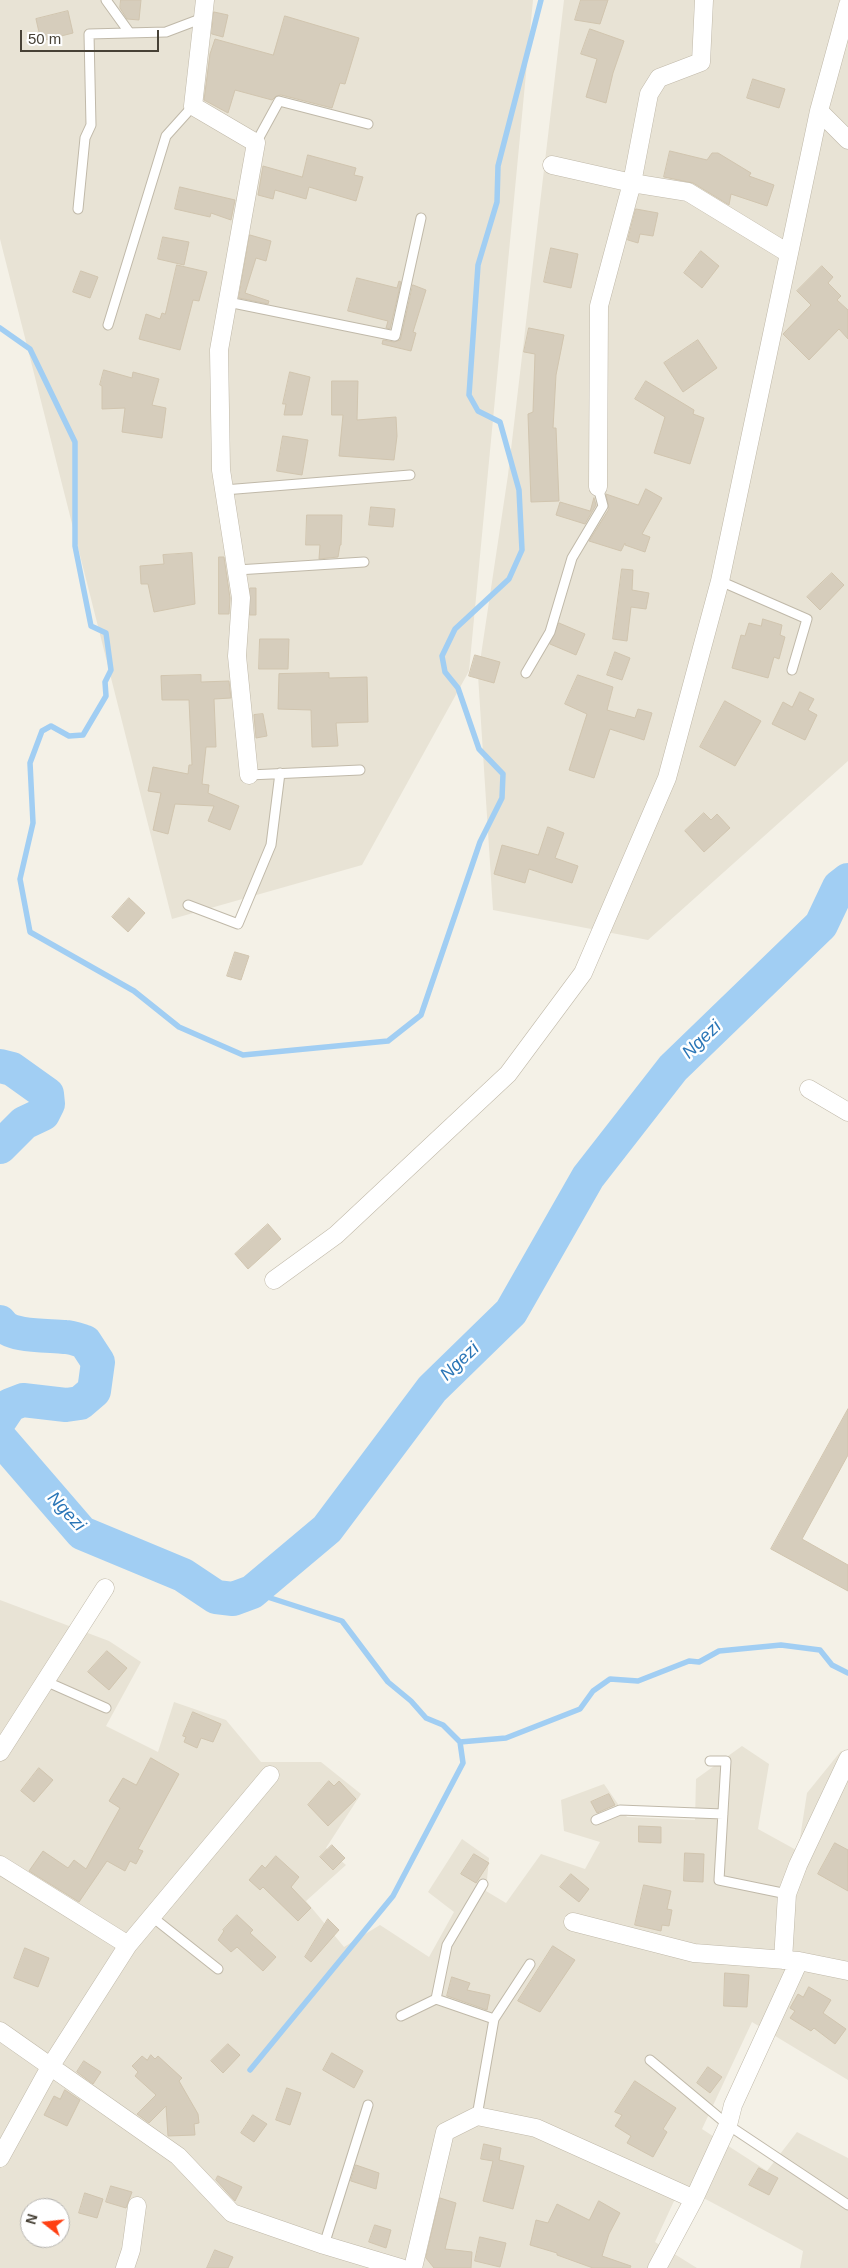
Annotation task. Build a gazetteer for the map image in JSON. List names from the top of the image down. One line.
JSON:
{"water":["Ngezi"],"scale_bar":"50 m","north":"left"}
